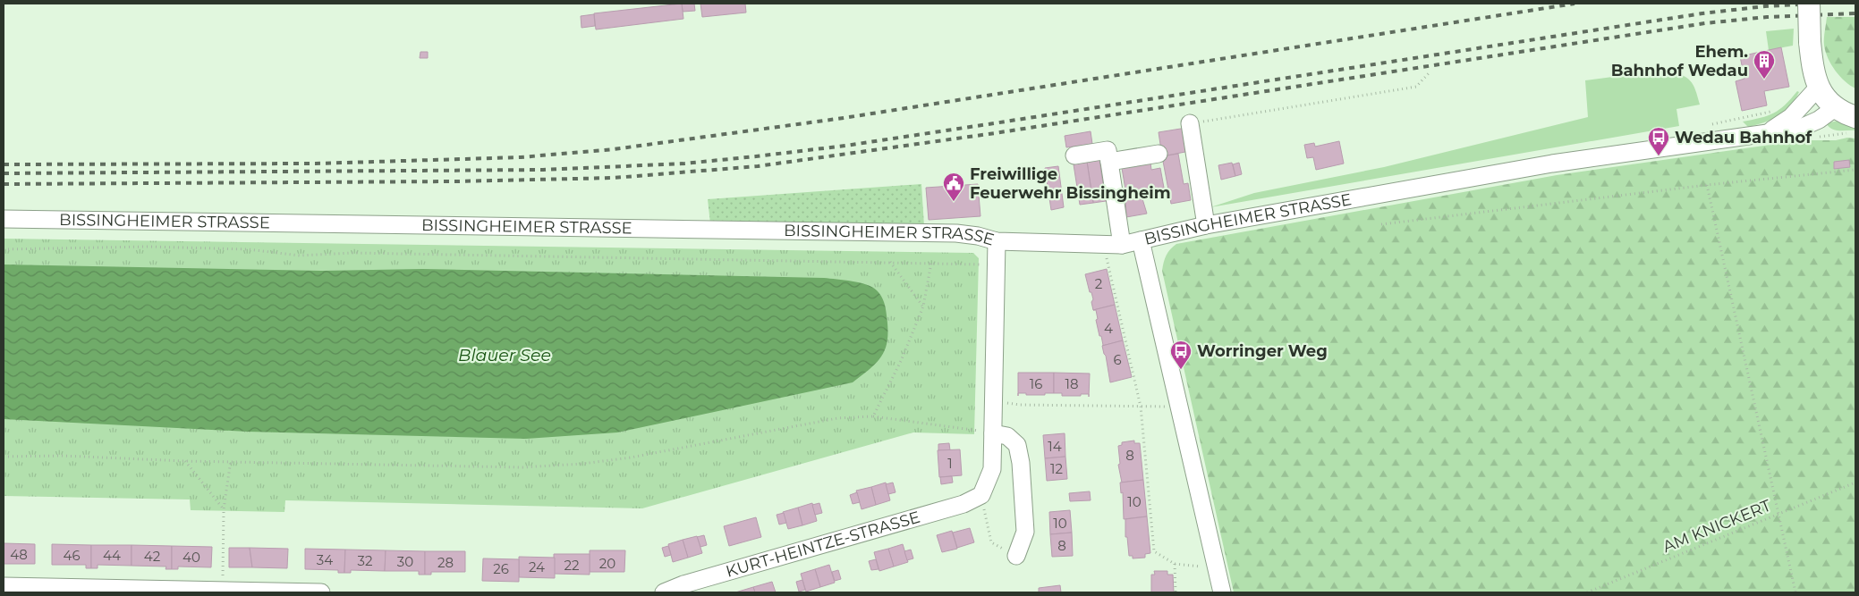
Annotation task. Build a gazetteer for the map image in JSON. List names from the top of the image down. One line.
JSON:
{"streets":{"street":["BISSINGHEIMER STRASSE","KURT-HEINTZE-STRASSE"],"path":["AM KNICKERT"]},"water":["Blauer See"],"places":{"building":["Ehem. Bahnhof Wedau"],"bus stop":["Wedau Bahnhof","Worringer Weg"],"public building":["Freiwillige Feuerwehr Bissingheim"]},"house_numbers":["2","4","6","16","18","14","8","1","12","10","10","8","48","46","44","42","40","34","32","30","28","20","22","24","26"]}
